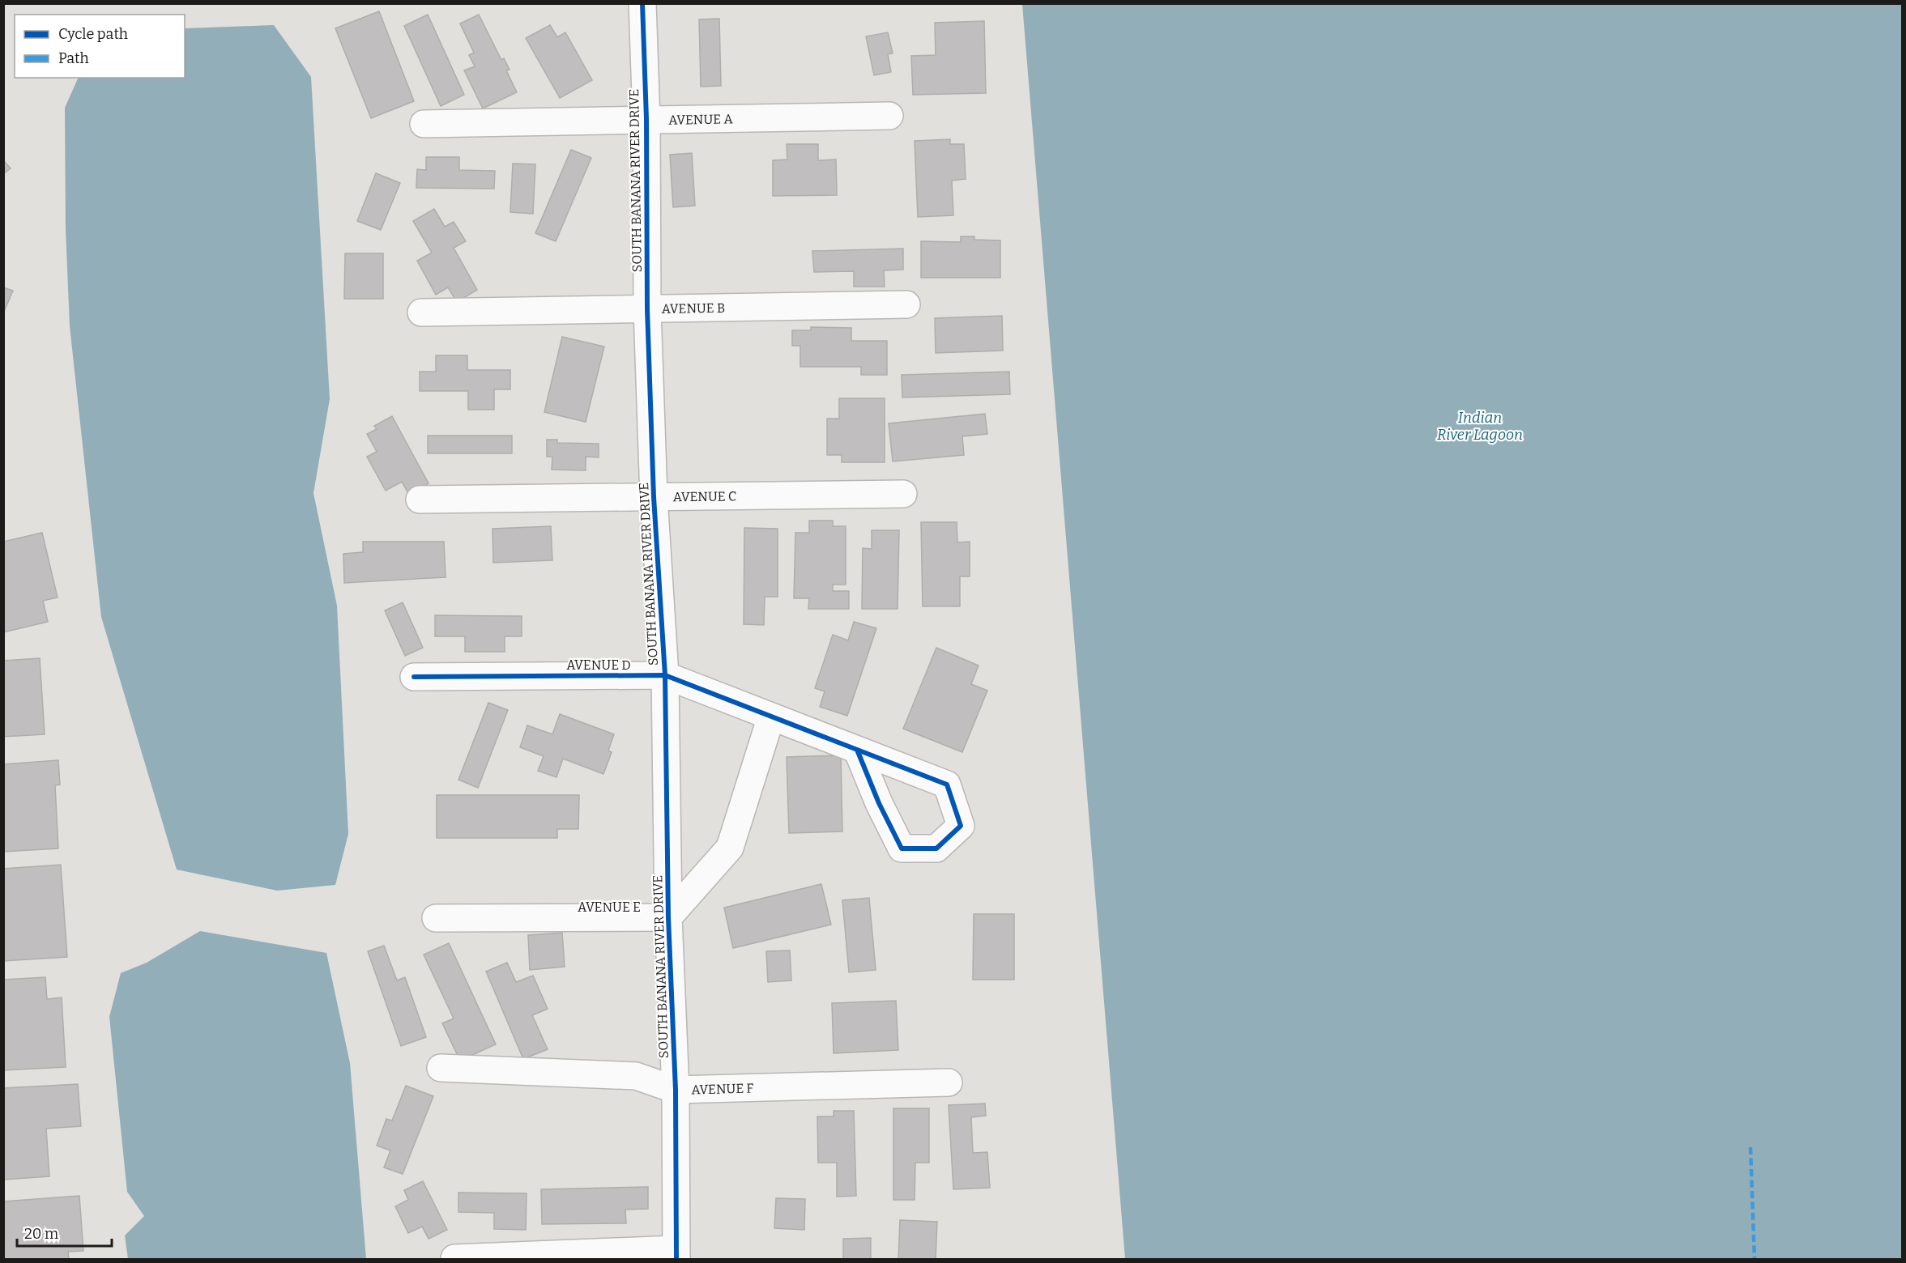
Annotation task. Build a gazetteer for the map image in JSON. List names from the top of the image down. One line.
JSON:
{"streets":{"street":["AVENUE A","SOUTH BANANA RIVER DRIVE","AVENUE B","AVENUE C","AVENUE D","AVENUE E","AVENUE F"]},"crossings":[["AVENUE A","SOUTH BANANA RIVER DRIVE"],["SOUTH BANANA RIVER DRIVE","AVENUE B"],["SOUTH BANANA RIVER DRIVE","AVENUE C"],["SOUTH BANANA RIVER DRIVE","AVENUE D"],["SOUTH BANANA RIVER DRIVE","AVENUE E"],["SOUTH BANANA RIVER DRIVE","AVENUE F"]],"water":["Indian River Lagoon"],"legend":["Cycle path","Path"],"scale_bar":"20 m"}
